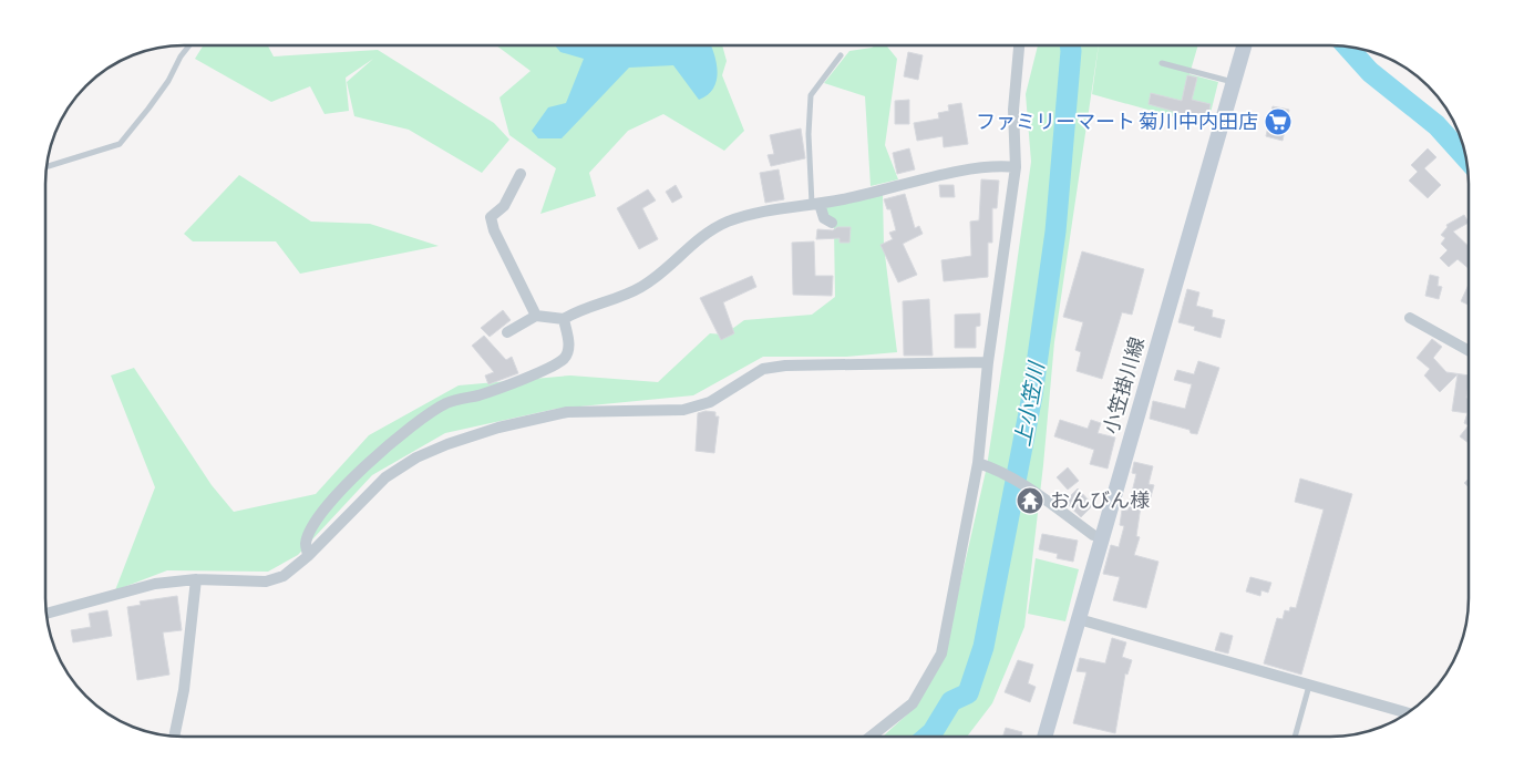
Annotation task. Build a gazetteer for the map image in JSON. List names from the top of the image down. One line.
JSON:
{"streets":{"main road":["小笠掛川線"]},"water":["上小笠川"],"places":{"supermarket":["ファミリーマート 菊川中内田店"],"temple":["おんびん様"]}}
